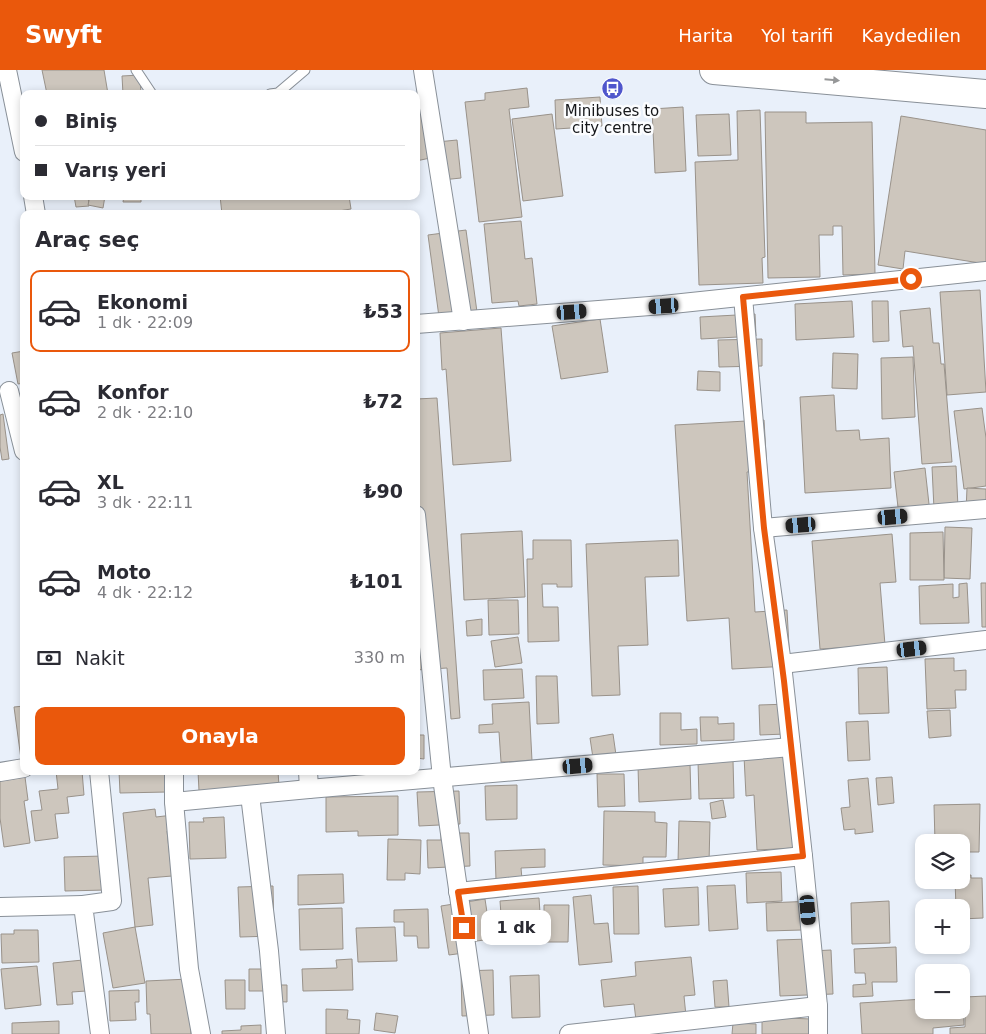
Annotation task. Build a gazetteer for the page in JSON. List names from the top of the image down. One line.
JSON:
{"places":{"bus stop":["Minibuses to city centre"]},"page":{"header":"Swyft","nav":["Harita","Yol tarifi","Kaydedilen"],"banner":["Biniş","Varış yeri"],"heading":"Araç seç","list":[{"name":"Ekonomi","note":"1 dk · 22:09","value":"₺53"},{"name":"Konfor","note":"2 dk · 22:10","value":"₺72"},{"name":"XL","note":"3 dk · 22:11","value":"₺90"},{"name":"Moto","note":"4 dk · 22:12","value":"₺101"}],"pay":["Nakit","330 m"],"buttons":"Onayla","map_buttons":["+","−"],"bubble":"1 dk"}}
